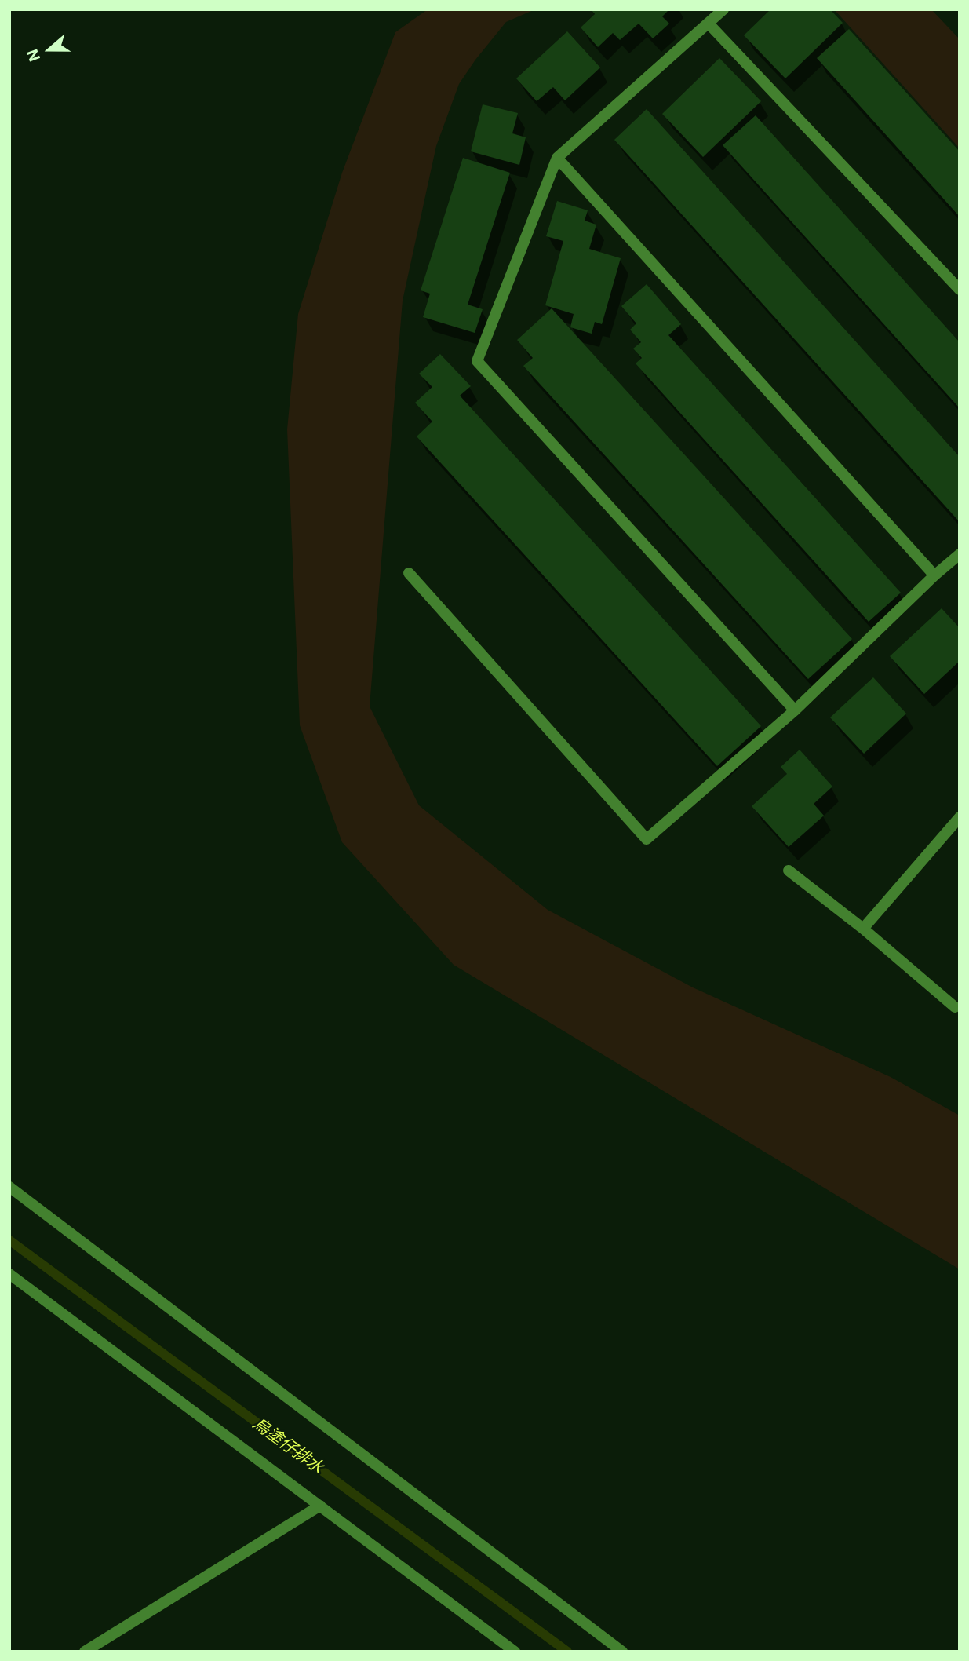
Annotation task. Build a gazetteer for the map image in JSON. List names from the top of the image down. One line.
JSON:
{"water":["烏塗仔排水"],"north":"left"}
